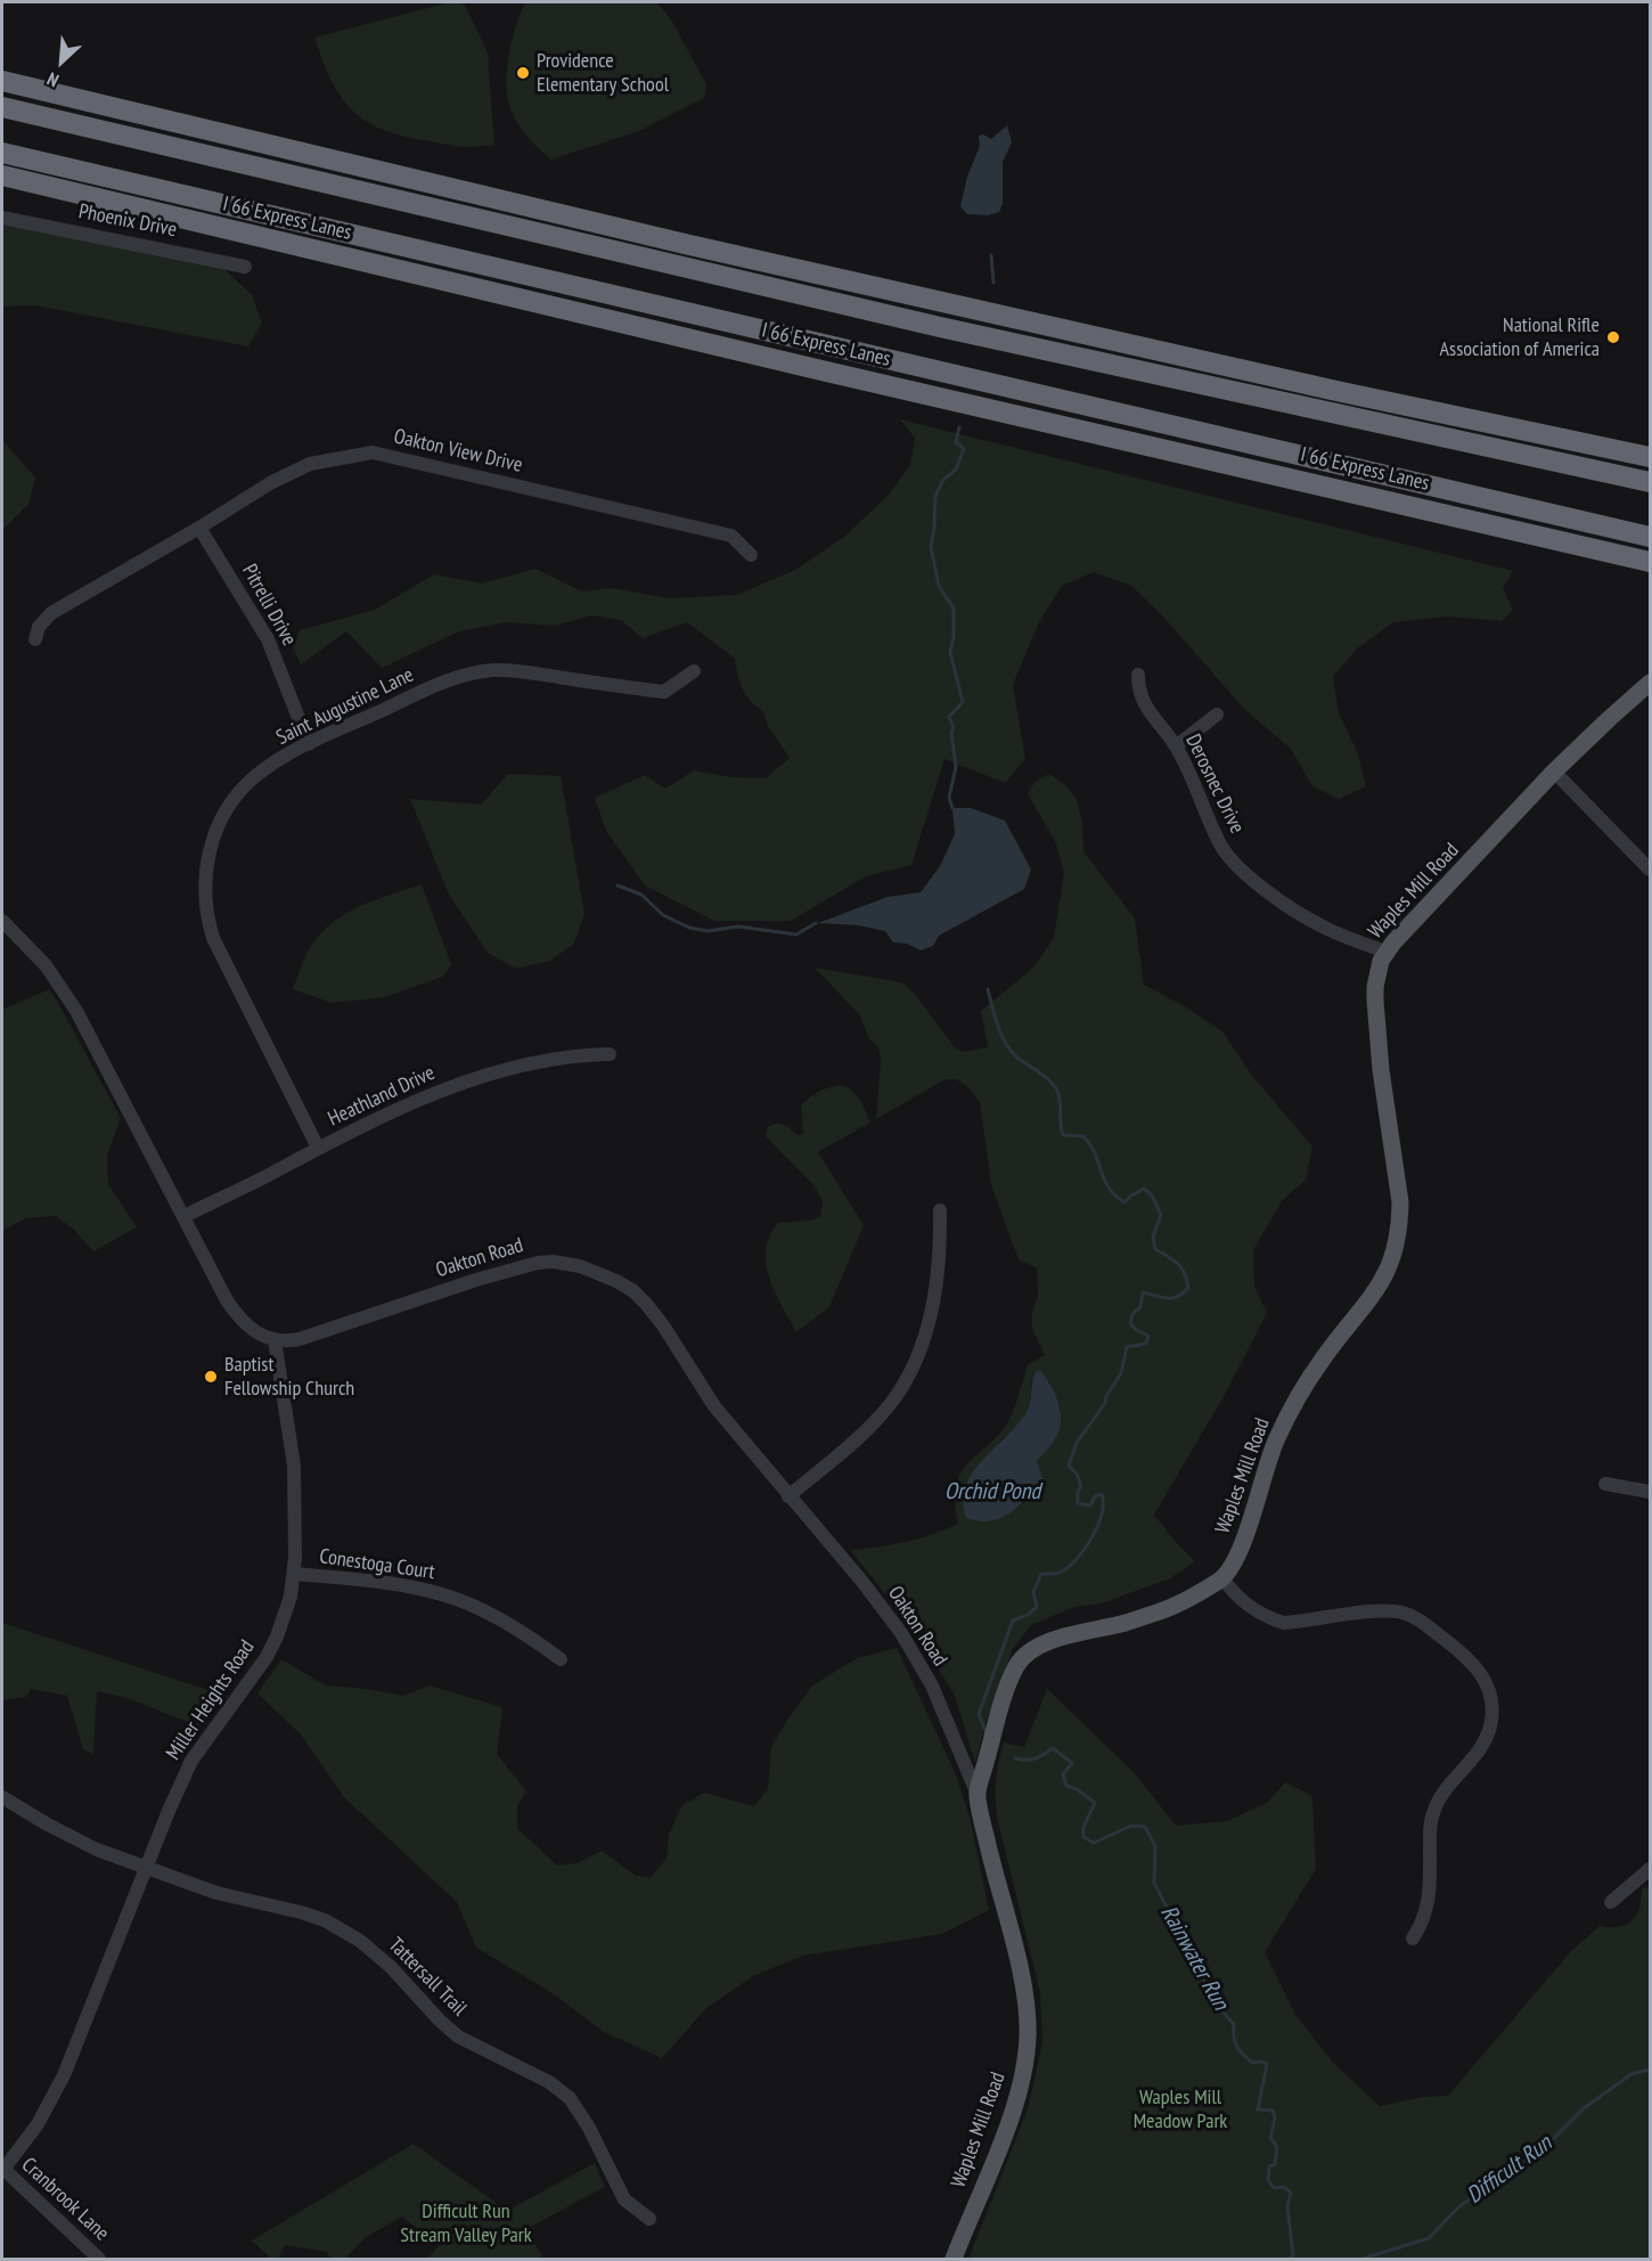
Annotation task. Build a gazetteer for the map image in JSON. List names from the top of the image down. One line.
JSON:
{"streets":{"highway":["I 66 Express Lanes"],"main road":["Waples Mill Road"],"street":["Phoenix Drive","Oakton View Drive","Pitrelli Drive","Saint Augustine Lane","Derosnec Drive","Heathland Drive","Oakton Road","Conestoga Court","Miller Heights Road","Tattersall Trail","Cranbrook Lane"]},"crossings":[["Oakton View Drive","Pitrelli Drive"],["Pitrelli Drive","Saint Augustine Lane"],["Saint Augustine Lane","Heathland Drive"],["Derosnec Drive","Waples Mill Road"],["Waples Mill Road","Oakton Road"],["Oakton Road","Miller Heights Road"],["Conestoga Court","Miller Heights Road"],["Miller Heights Road","Tattersall Trail"],["Miller Heights Road","Cranbrook Lane"]],"water":["Orchid Pond","Rainwater Run","Difficult Run"],"parks":["Waples Mill Meadow Park","Difficult Run Stream Valley Park"],"places":["Providence Elementary School","National Rifle Association of America","Baptist Fellowship Church"],"north":"bottom left"}
